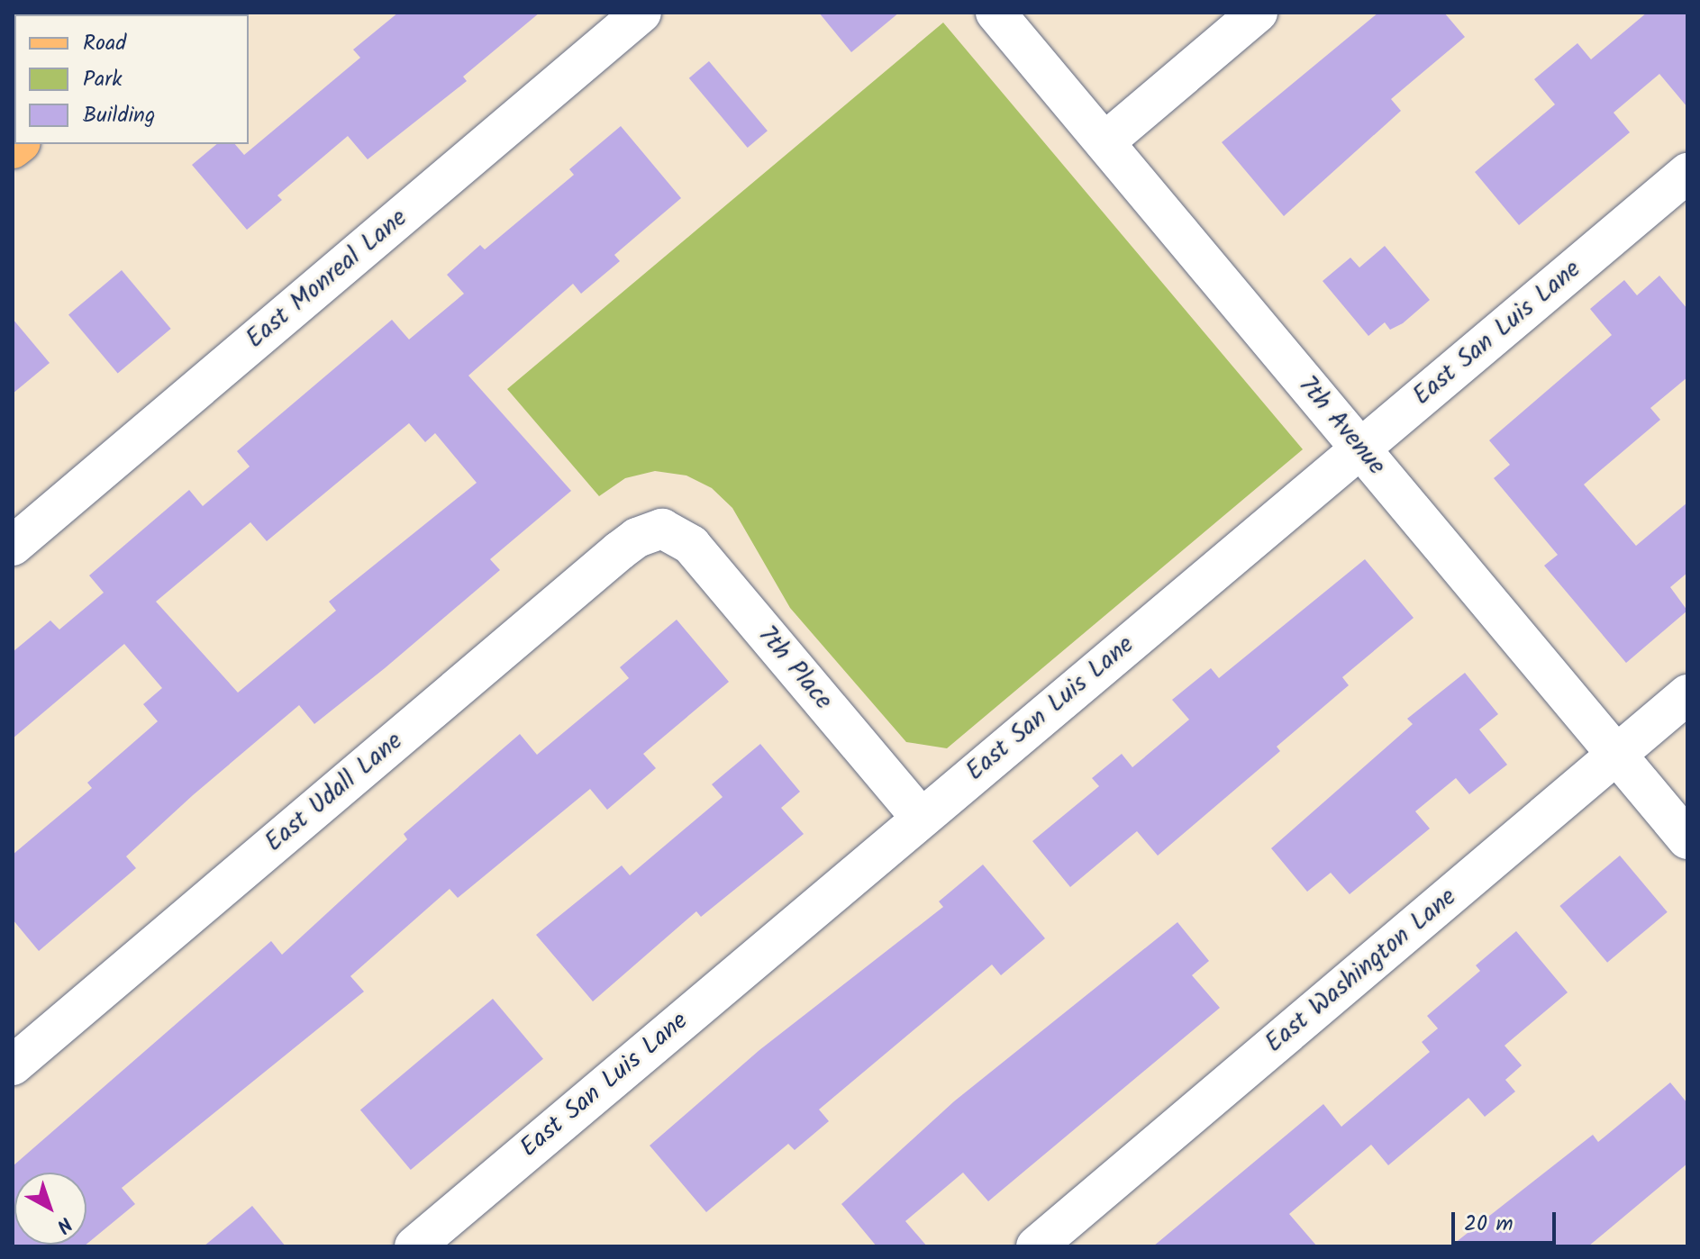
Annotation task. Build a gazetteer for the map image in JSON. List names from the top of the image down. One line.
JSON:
{"streets":{"street":["East Monreal Lane","East San Luis Lane","7th Avenue","7th Place","East Udall Lane","East Washington Lane"]},"crossings":[["East San Luis Lane","7th Avenue"],["East San Luis Lane","7th Place"],["7th Avenue","East Washington Lane"],["7th Place","East Udall Lane"]],"legend":["Road","Park","Building"],"scale_bar":"20 m","north":"bottom right"}
